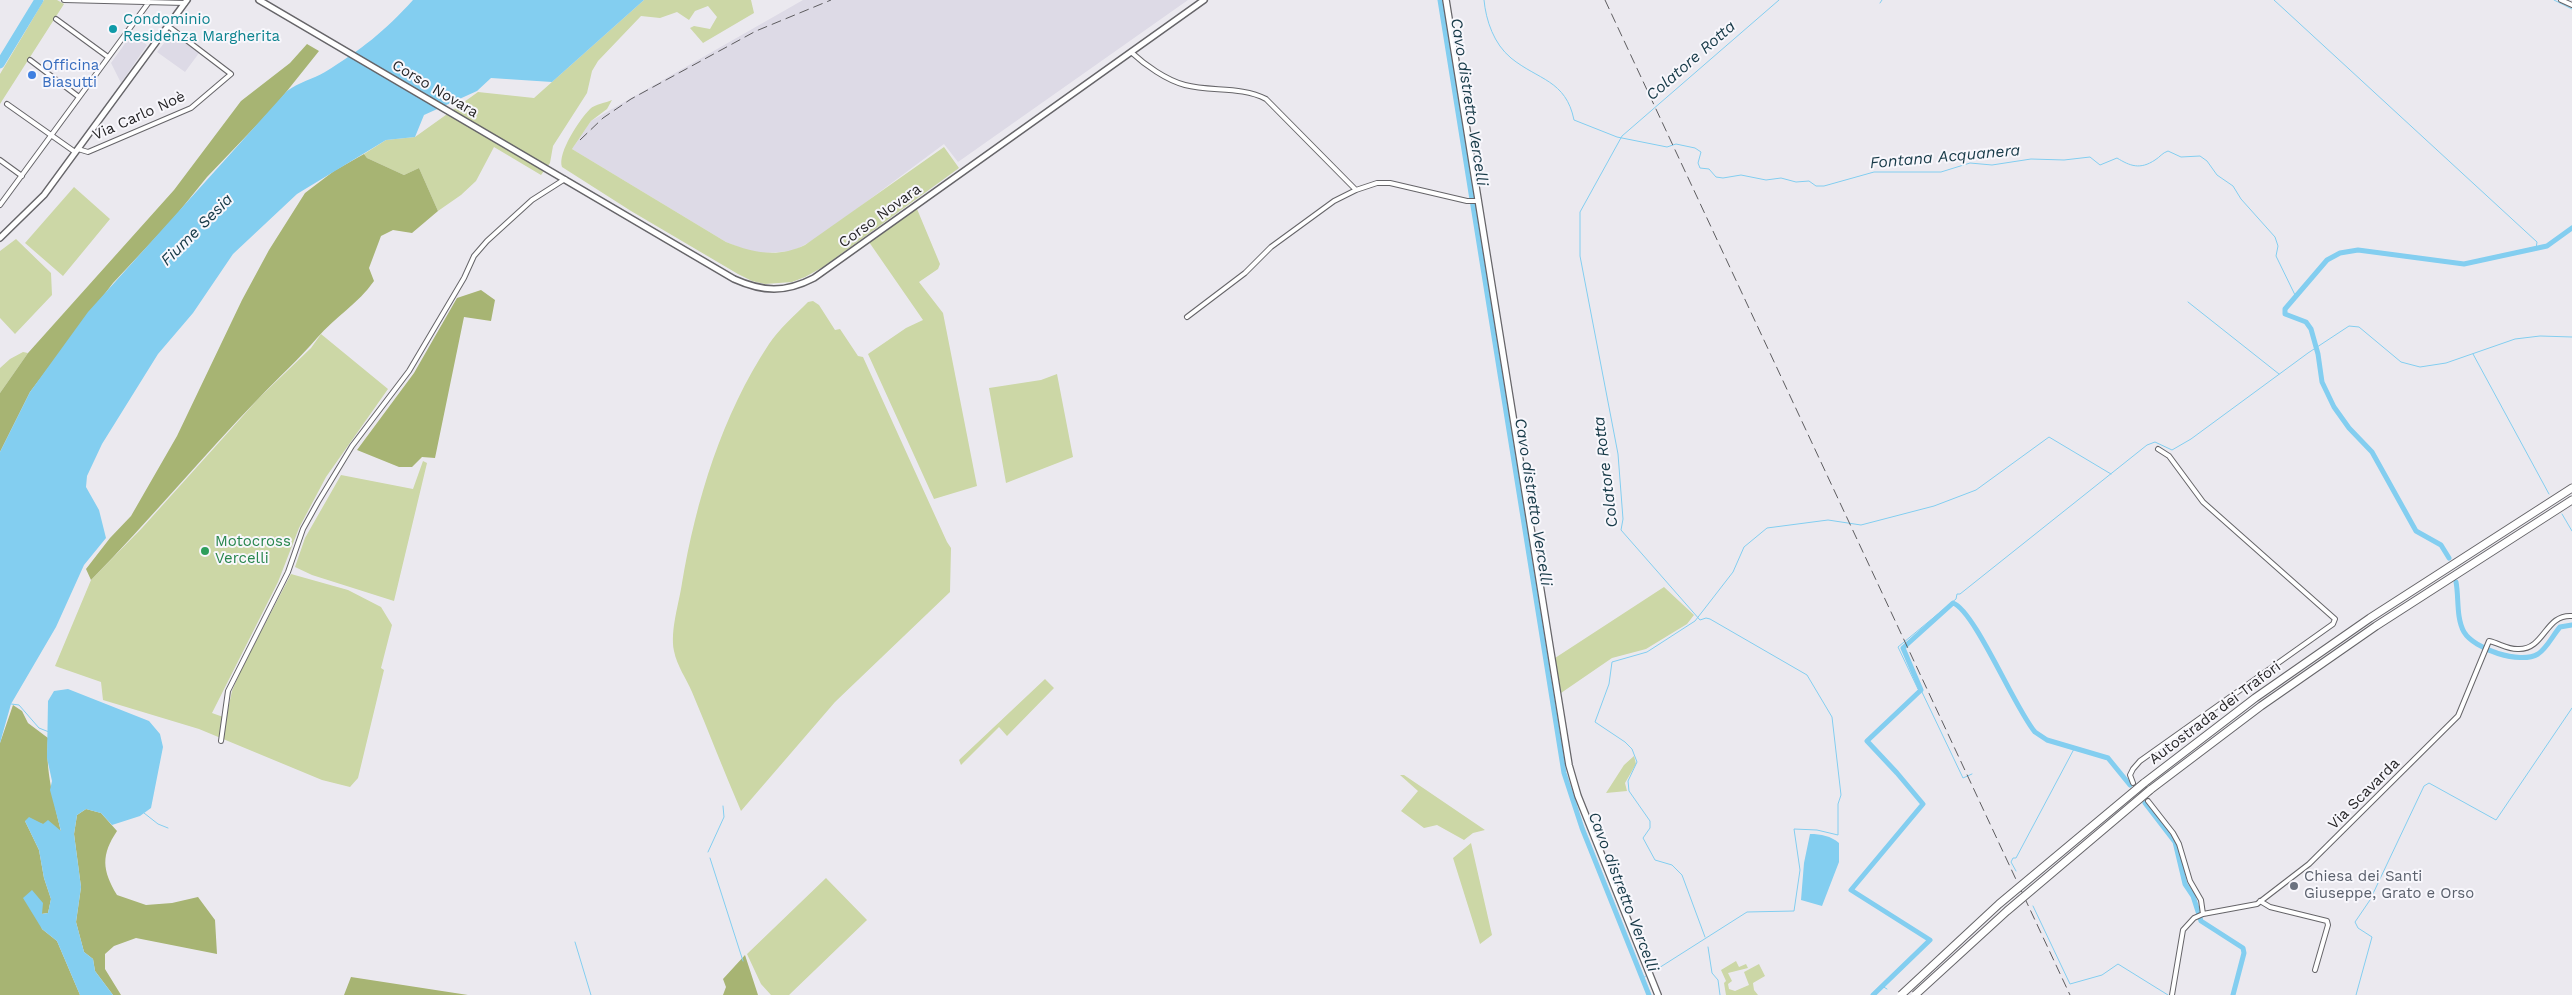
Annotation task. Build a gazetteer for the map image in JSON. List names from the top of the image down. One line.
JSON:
{"streets":{"highway":["Autostrada dei Trafori"],"main road":["Corso Novara"],"street":["Via Carlo Noè","Via Scavarda"]},"water":["Colatore Rotta","Cavo distretto Vercelli","Fontana Acquanera","Fiume Sesia"],"places":["Condominio Residenza Margherita","Officina Biasutti","Motocross Vercelli","Chiesa dei Santi Giuseppe, Grato e Orso"]}
